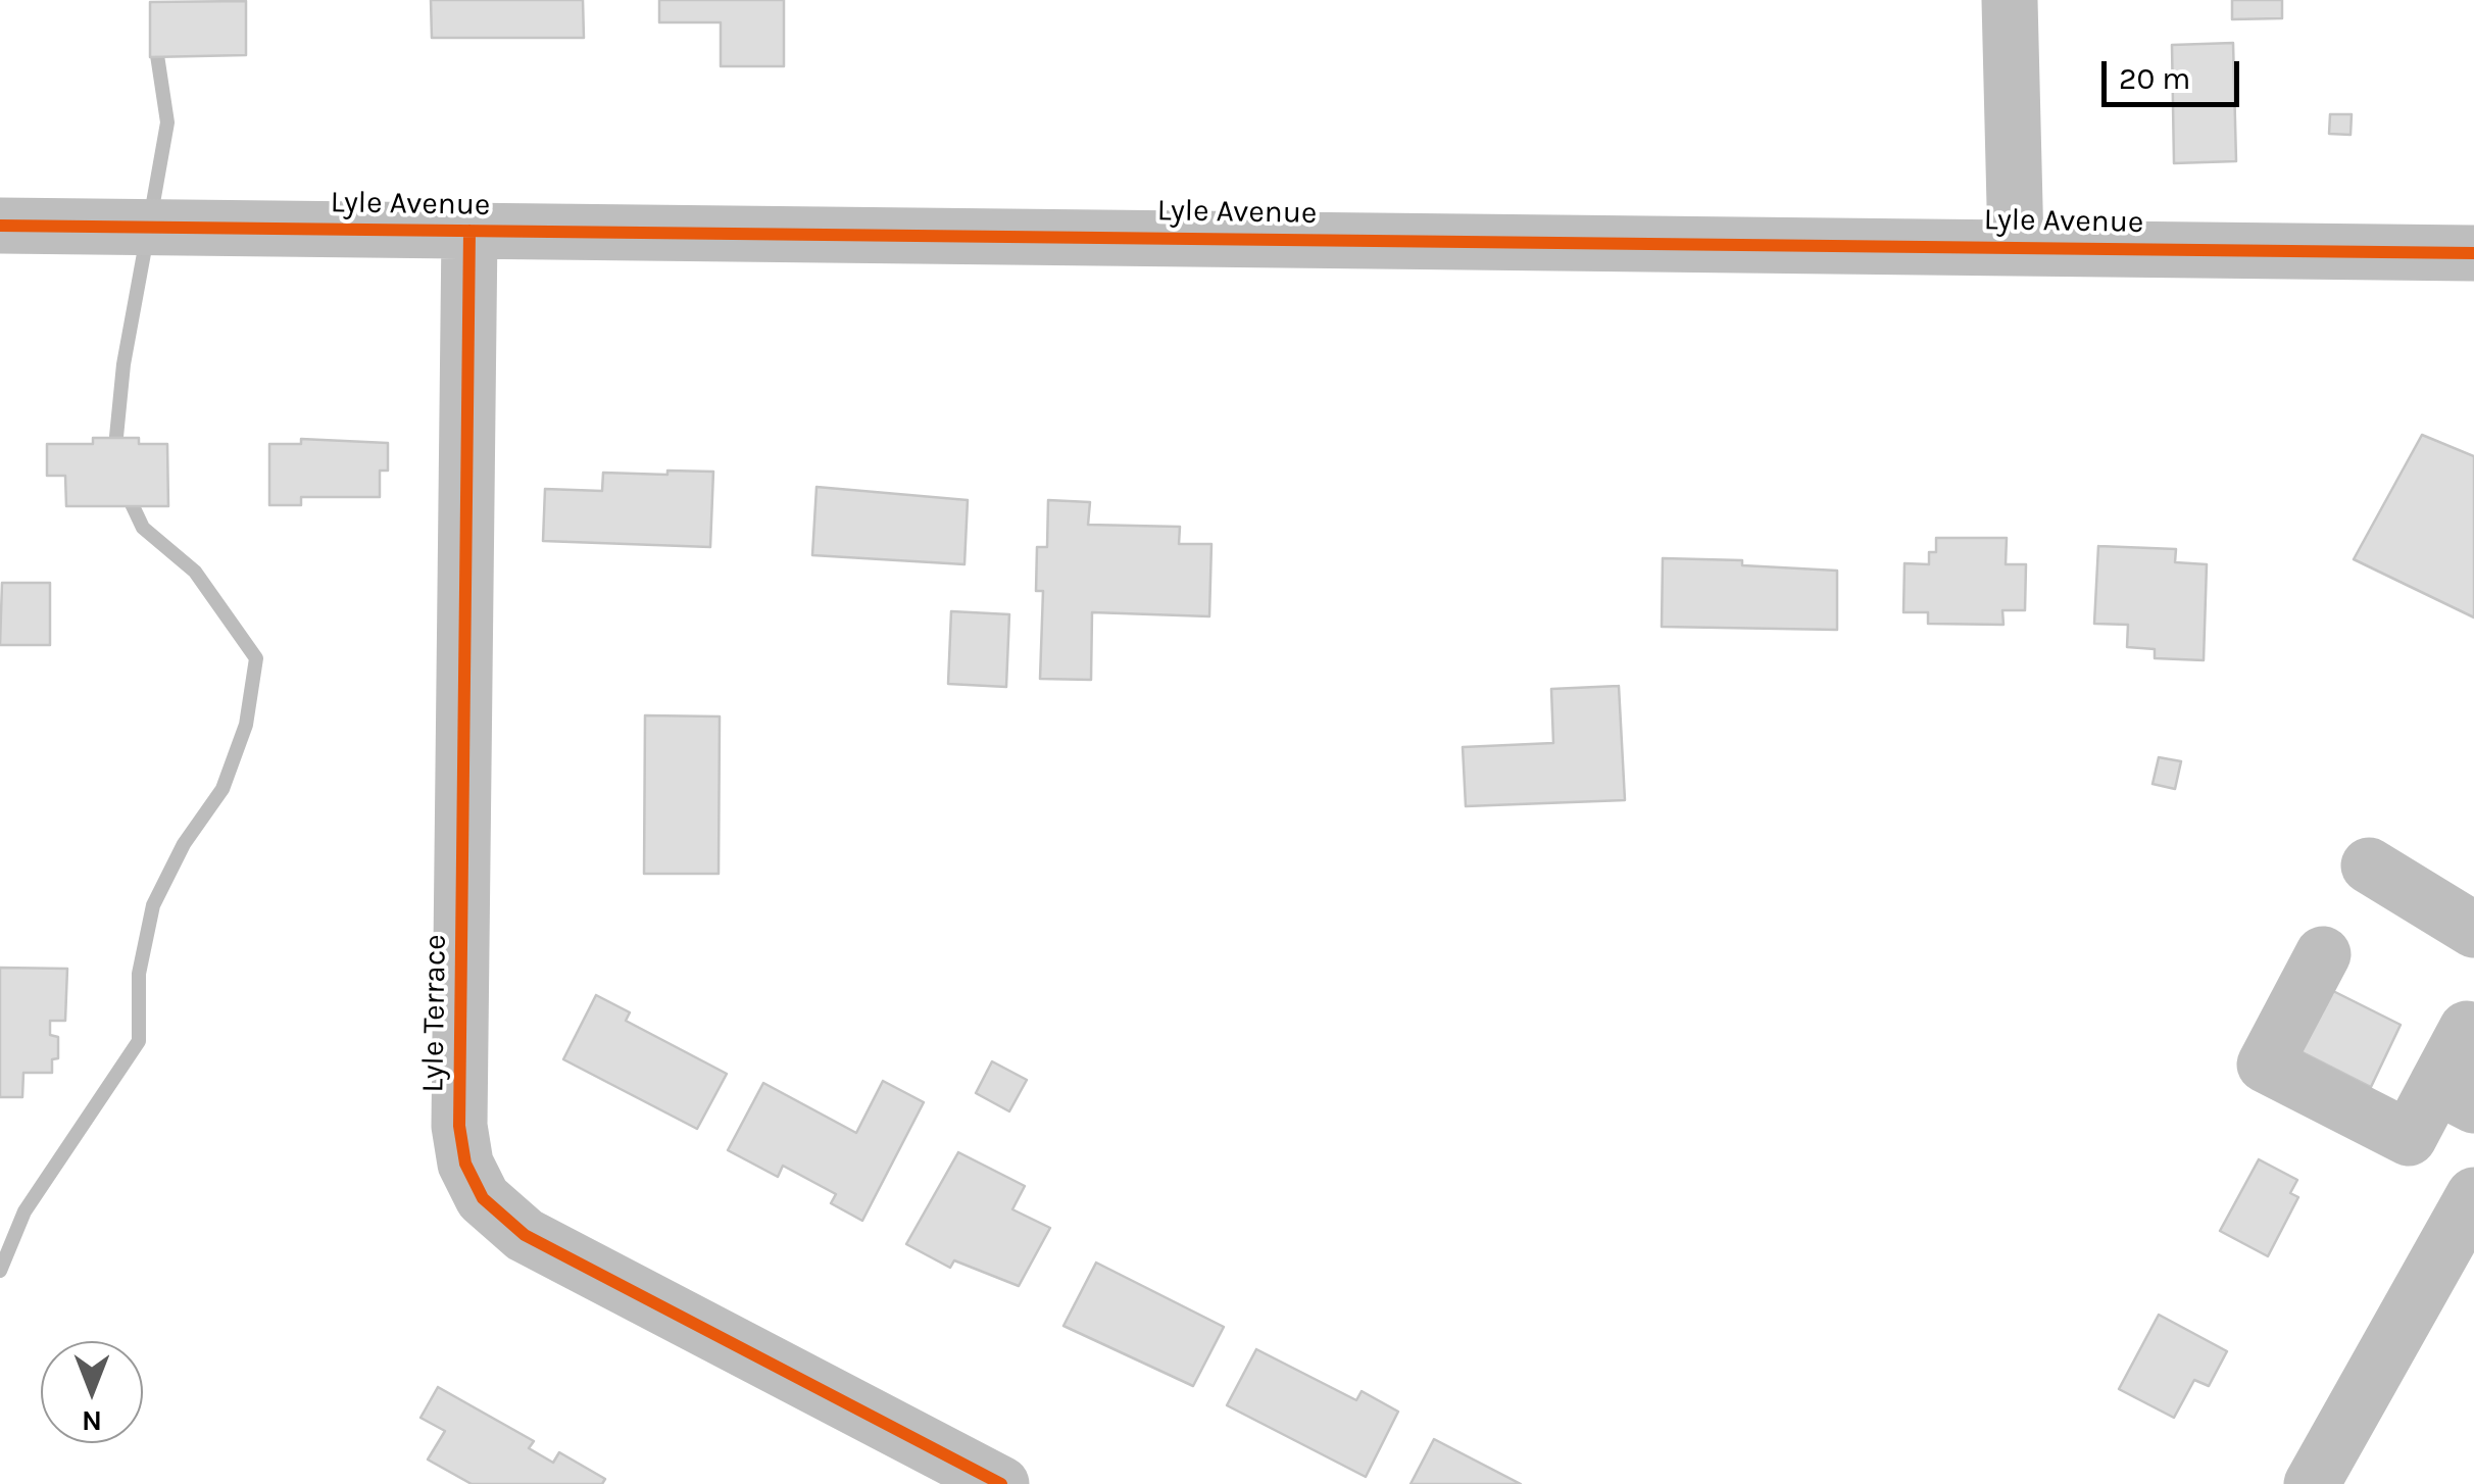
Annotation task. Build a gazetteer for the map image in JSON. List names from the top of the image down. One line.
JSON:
{"streets":{"street":["Lyle Avenue","Lyle Terrace"]},"crossings":[["Lyle Avenue","Lyle Terrace"]],"scale_bar":"20 m","north":"bottom"}
